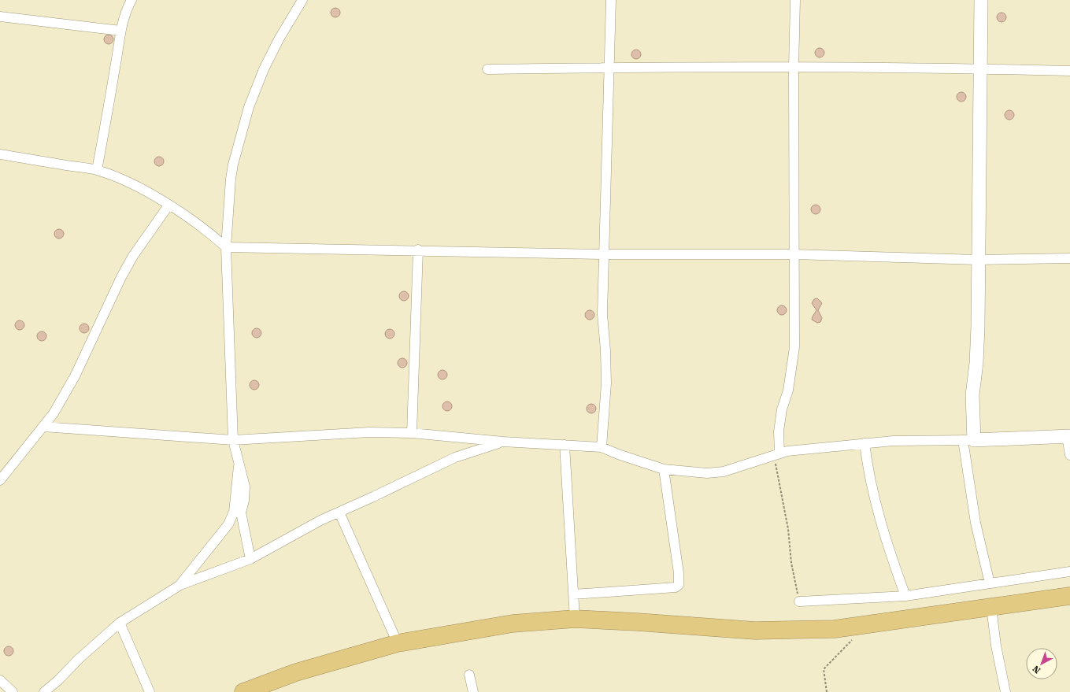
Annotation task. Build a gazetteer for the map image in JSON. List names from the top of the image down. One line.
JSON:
{"north":"bottom left"}
